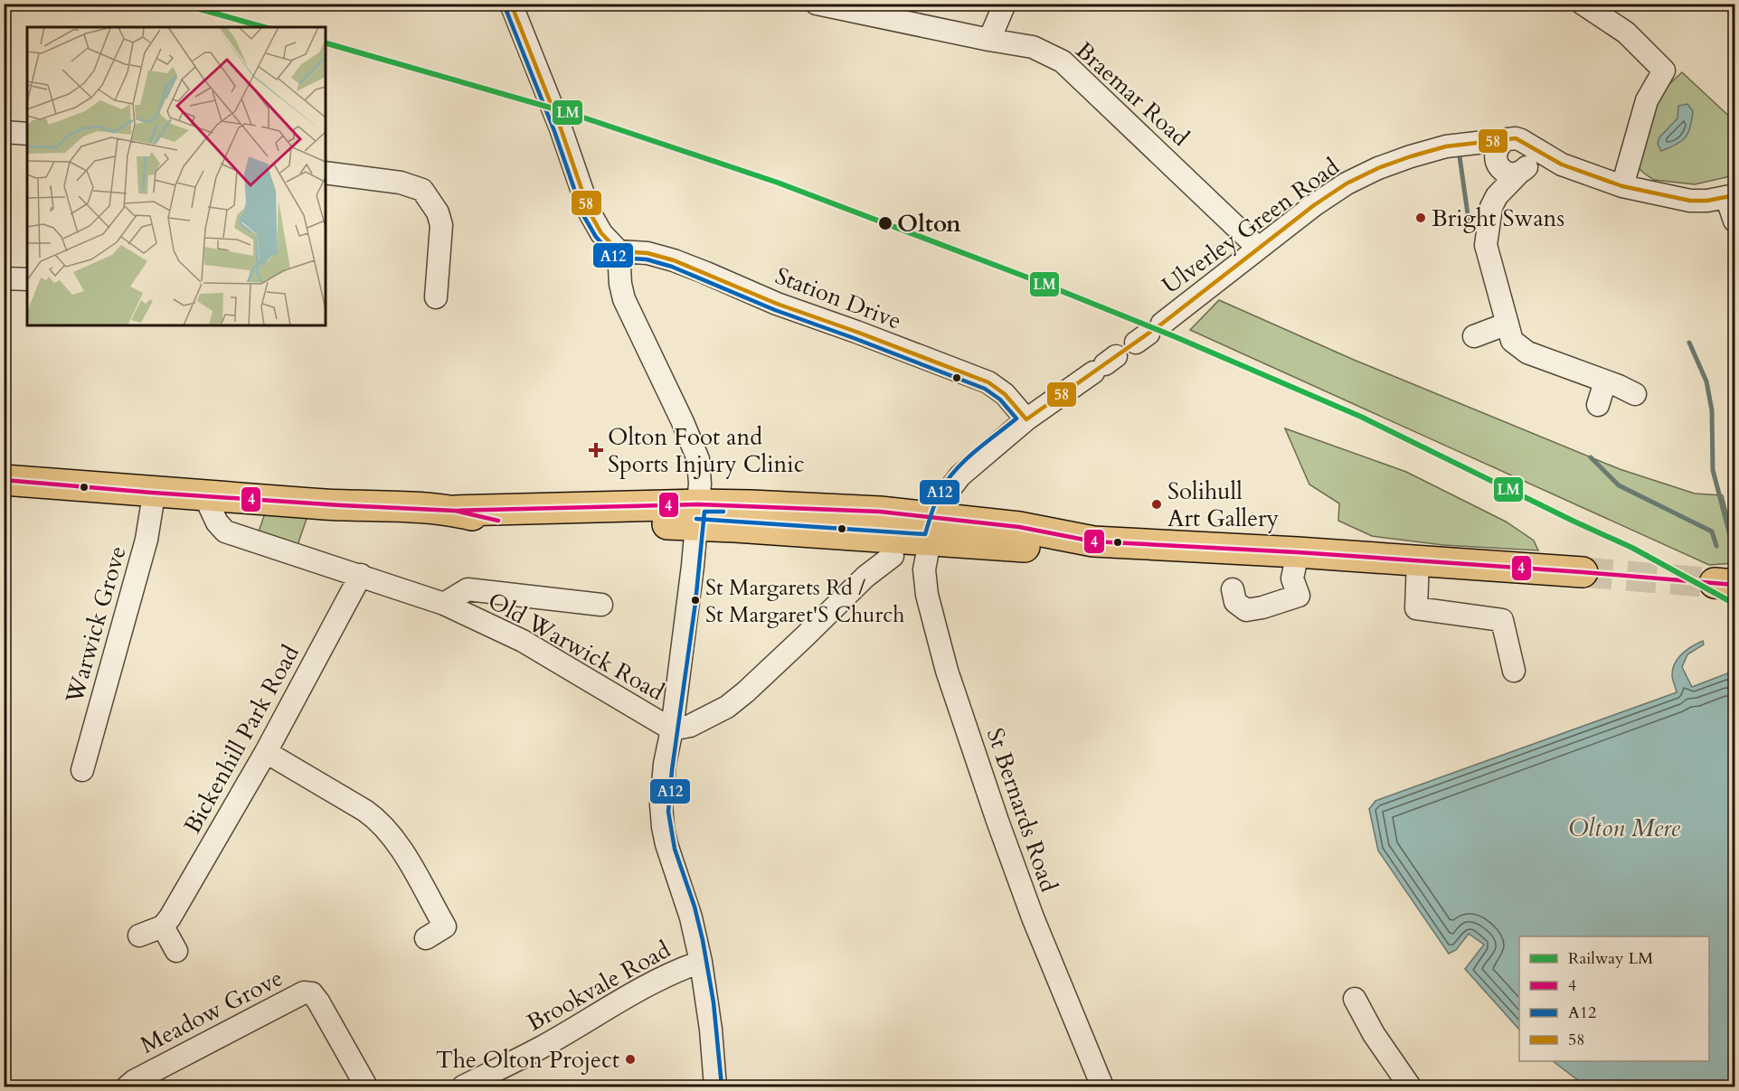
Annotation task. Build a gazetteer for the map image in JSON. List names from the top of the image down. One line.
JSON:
{"streets":{"street":["Braemar Road","Ulverley Green Road","Station Drive","Warwick Grove","Old Warwick Road","Bickenhill Park Road","St Bernards Road","Brookvale Road","Meadow Grove"]},"crossings":[["Braemar Road","Ulverley Green Road"],["Old Warwick Road","Bickenhill Park Road"]],"water":["Olton Mere"],"places":{"other":["Bright Swans","Olton","Solihull Art Gallery","St Margarets Rd / St Margaret'S Church","The Olton Project"],"health":["Olton Foot and Sports Injury Clinic"]},"lines":["rail line LM","transit line 58","transit line A12","transit line 4"],"legend":["Railway LM","4","A12","58"]}
